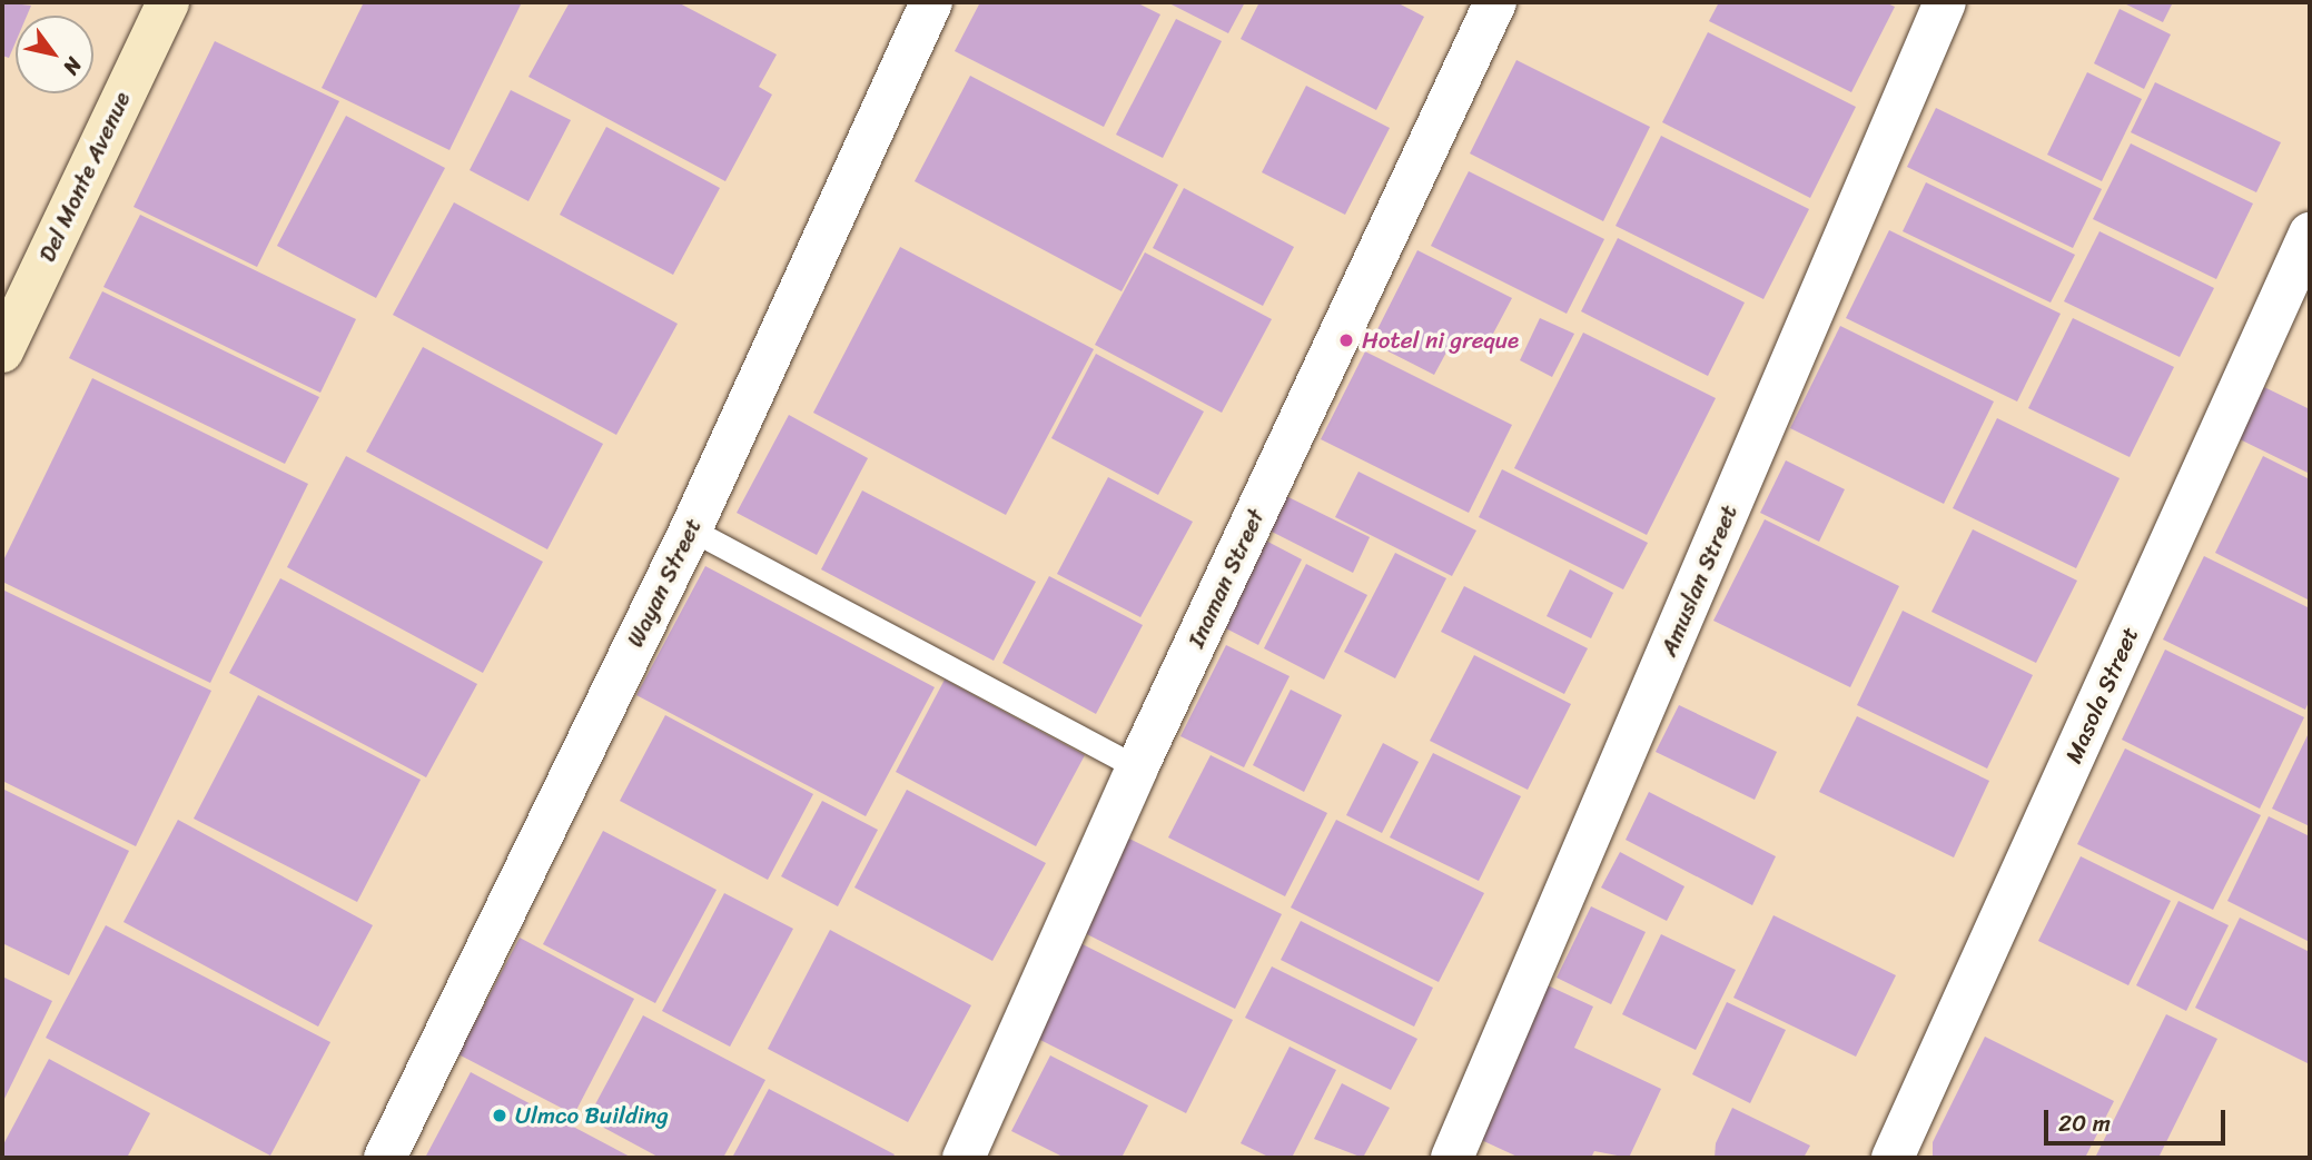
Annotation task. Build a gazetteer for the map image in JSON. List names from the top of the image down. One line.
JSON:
{"streets":{"main road":["Del Monte Avenue"],"street":["Inaman Street","Amuslan Street","Wayan Street","Masola Street"]},"places":["Hotel ni greque","Ulmco Building"],"scale_bar":"20 m","north":"bottom right"}
